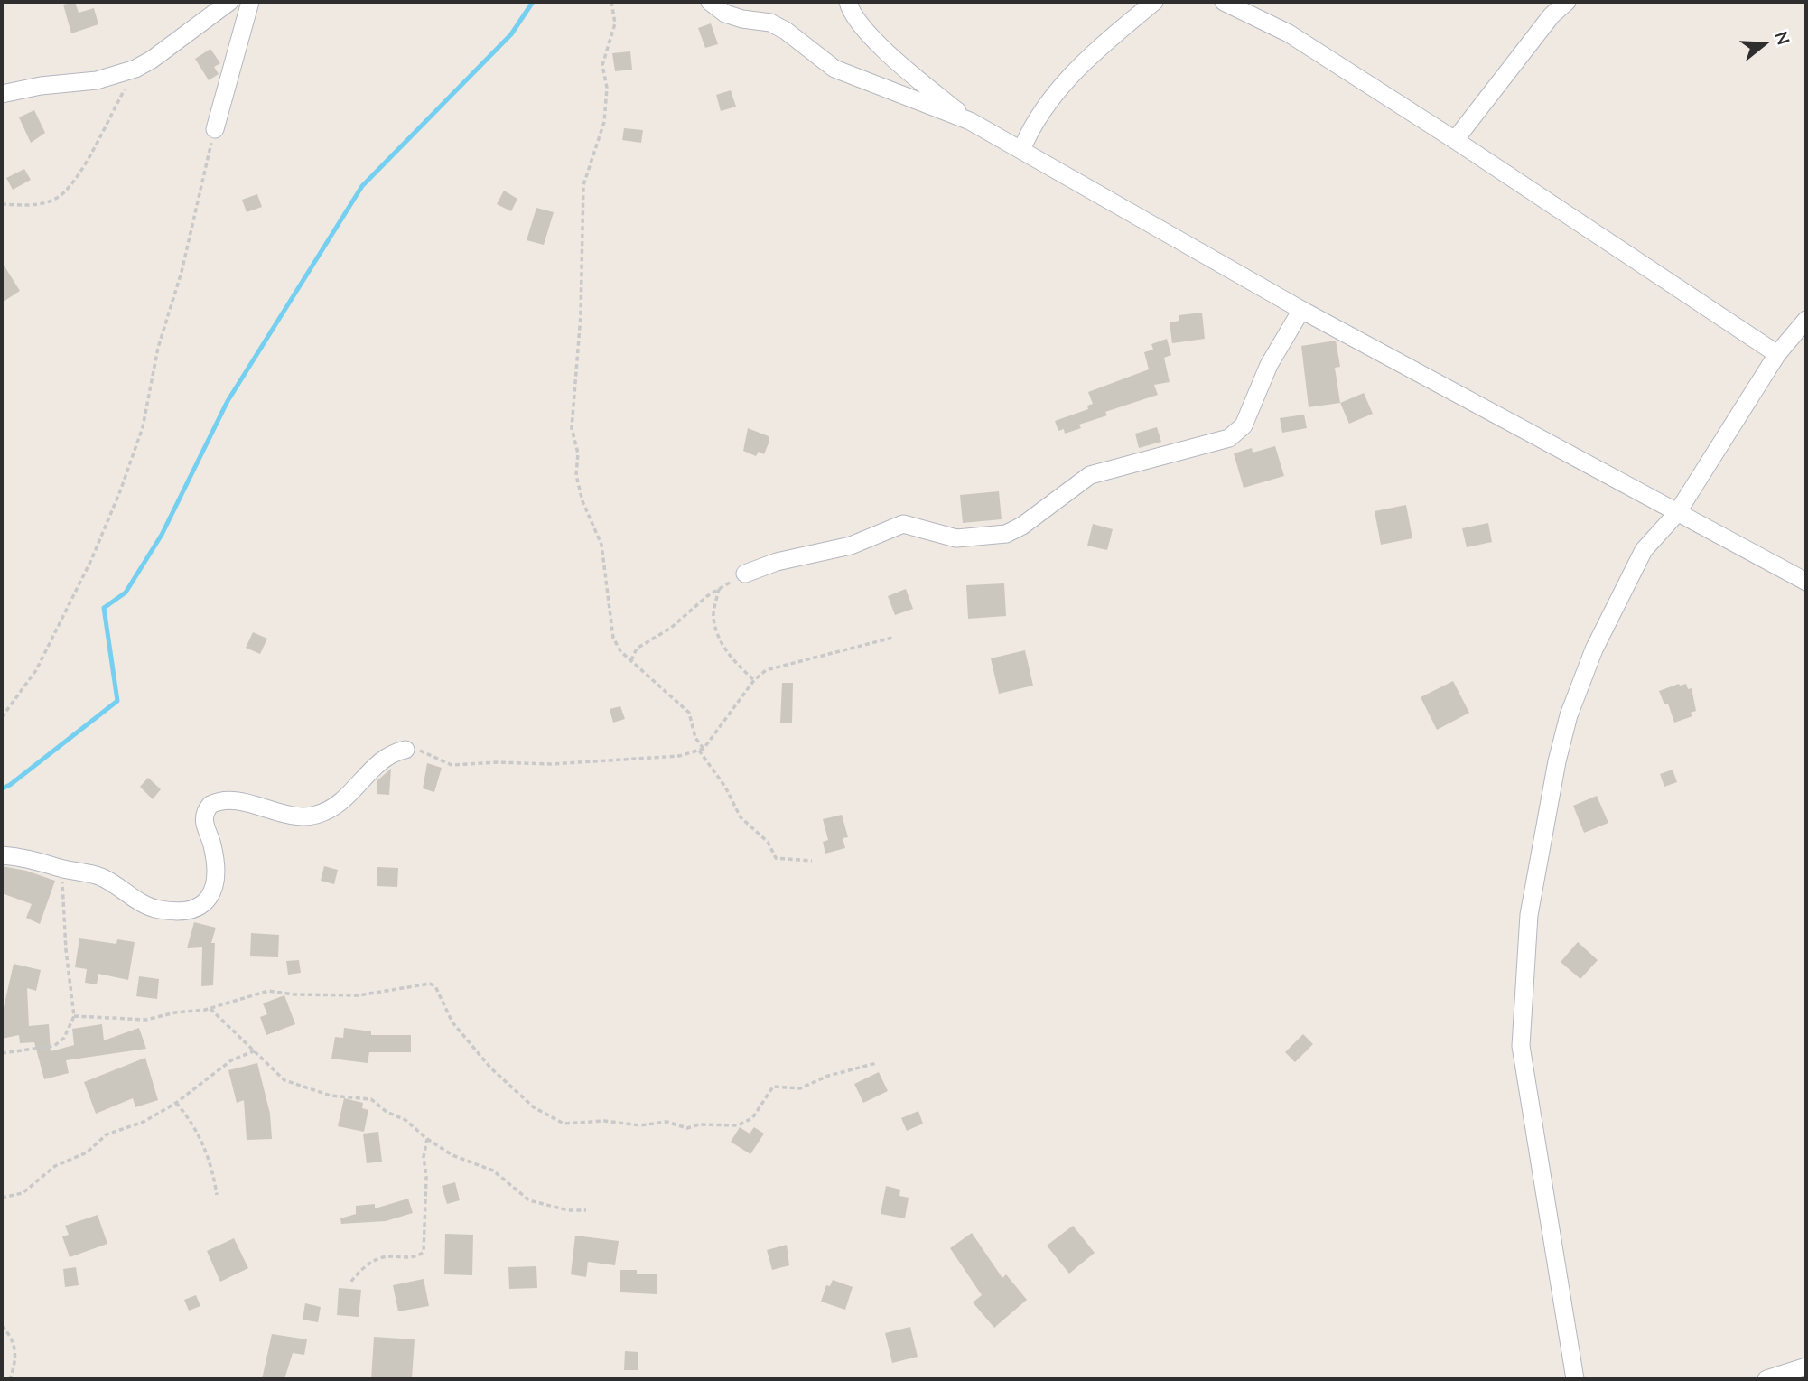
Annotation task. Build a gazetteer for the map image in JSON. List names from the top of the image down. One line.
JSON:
{"north":"right"}
